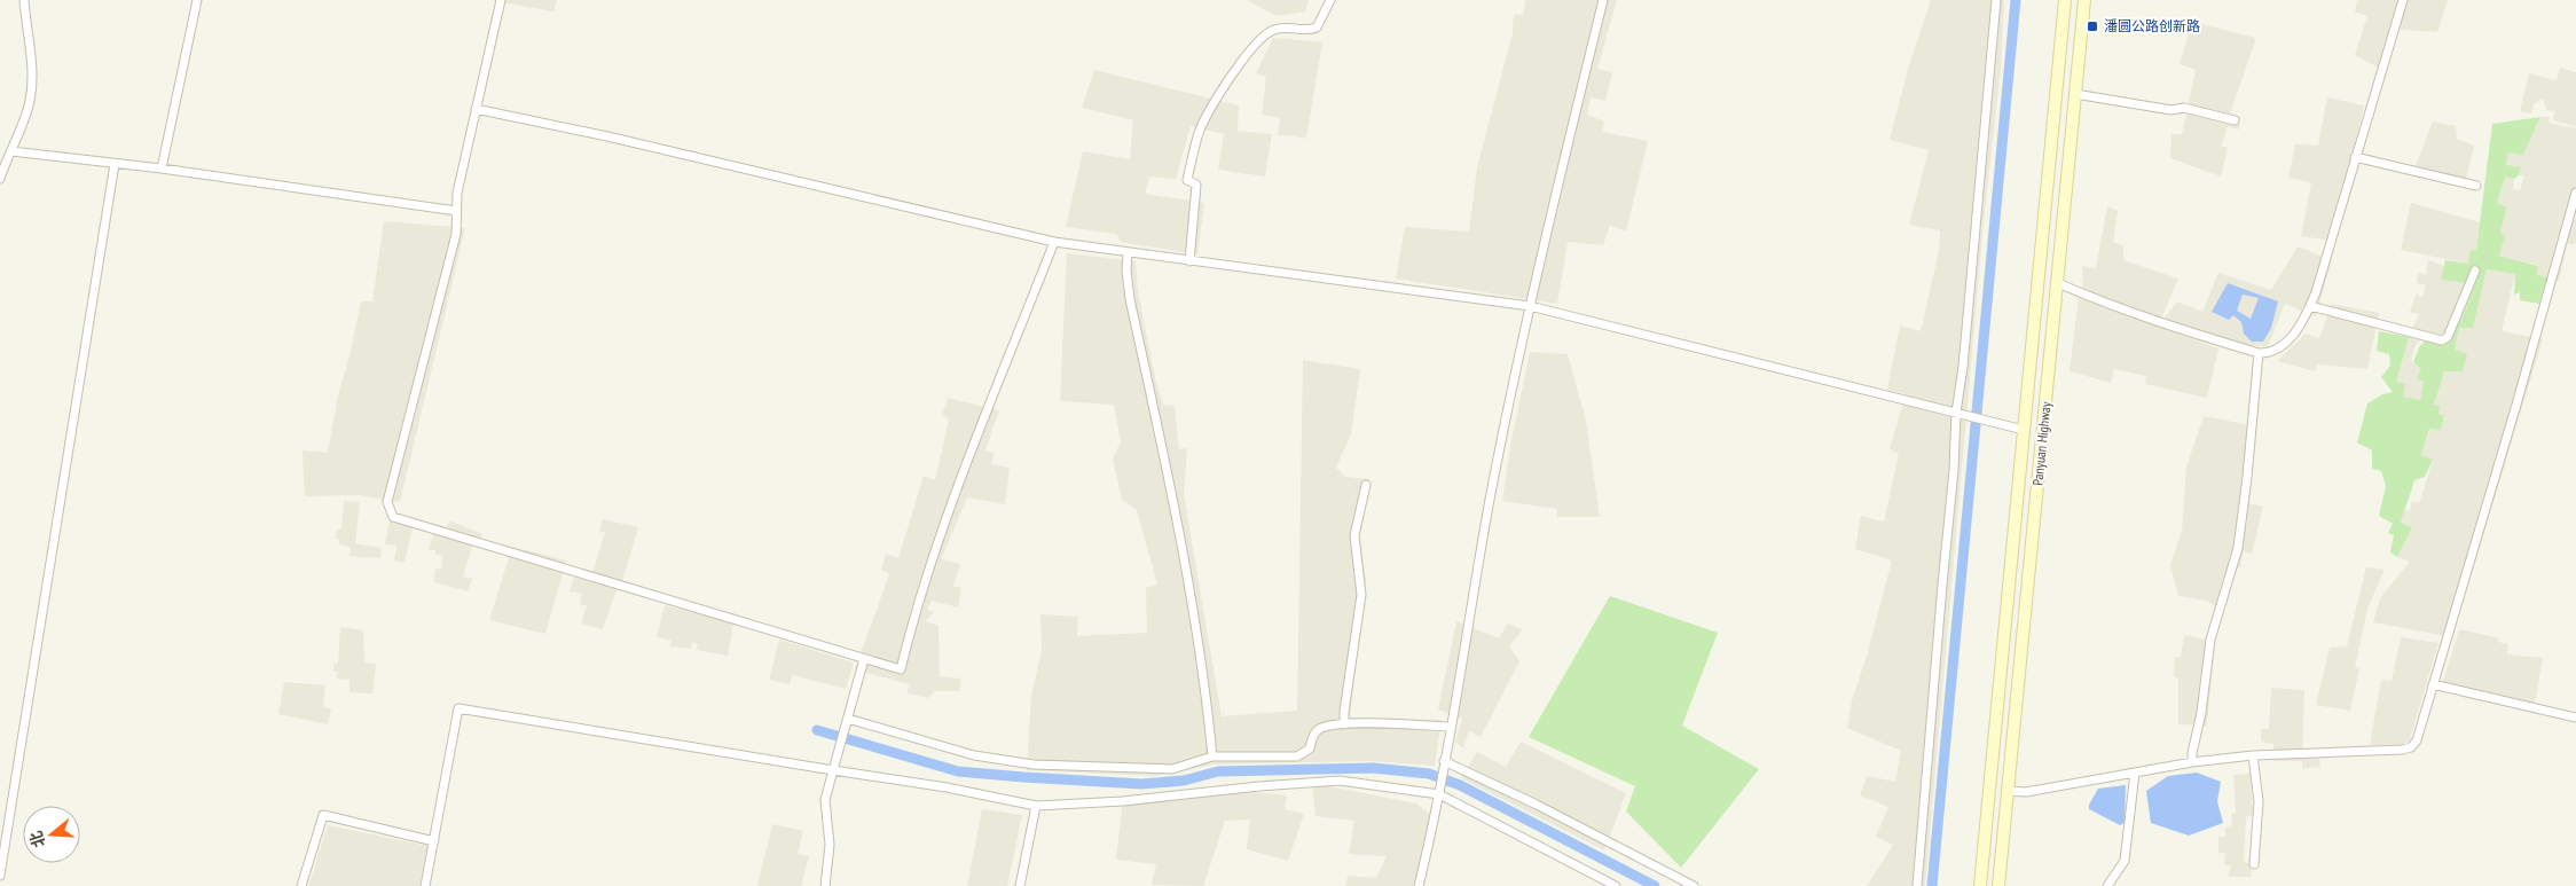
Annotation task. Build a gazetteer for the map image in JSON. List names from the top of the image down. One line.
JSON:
{"streets":{"main road":["Panyuan Highway"]},"places":{"transit":["潘圆公路创新路"]},"north":"left"}
